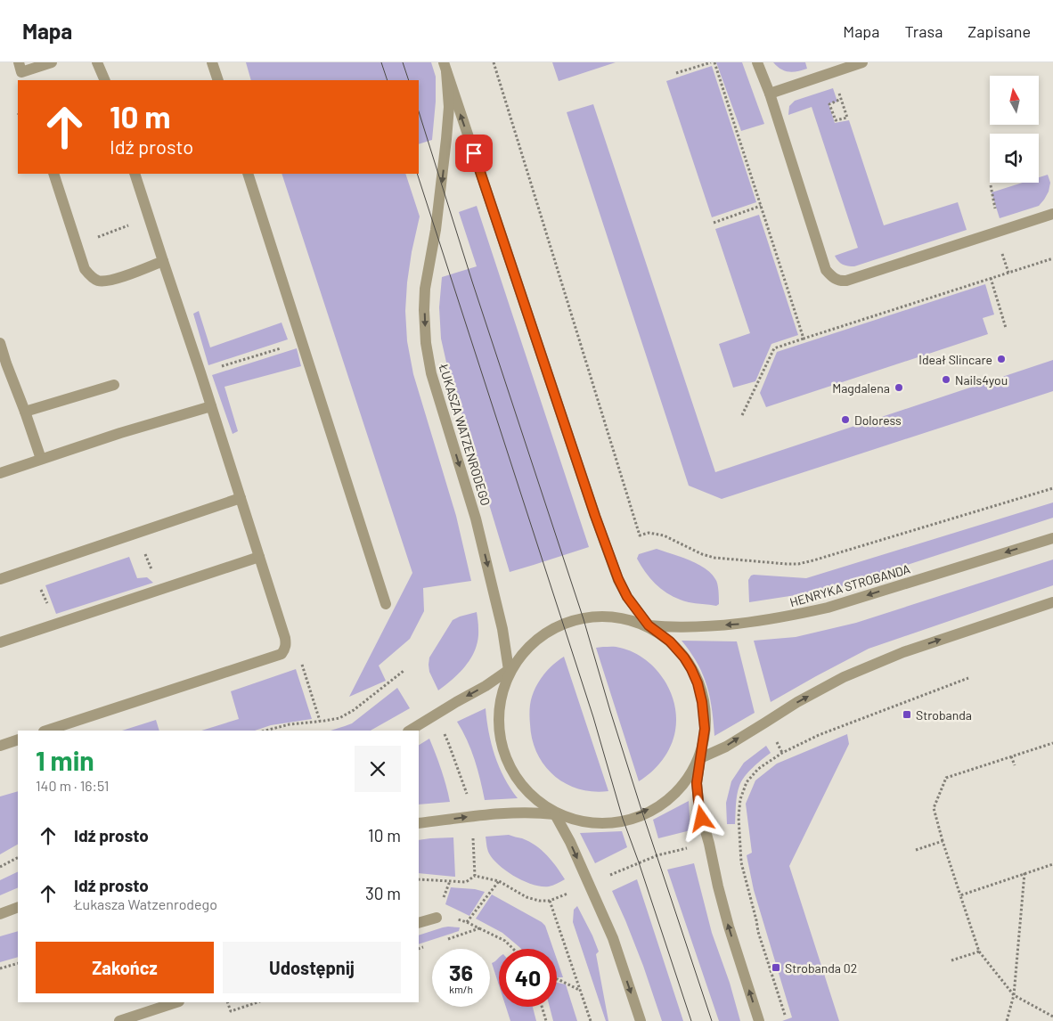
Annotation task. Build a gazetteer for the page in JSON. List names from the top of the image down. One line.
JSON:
{"streets":{"street":["ŁUKASZA WATZENRODEGO","HENRYKA STROBANDA"]},"crossings":[["ŁUKASZA WATZENRODEGO","HENRYKA STROBANDA"]],"places":{"other":["Ideał Slincare","Nails4you","Magdalena","Doloress"],"transit":["Strobanda","Strobanda 02"]},"north":"top","page":{"header":"Mapa","nav":["Mapa","Trasa","Zapisane"],"turn":["10 m","Idź prosto"],"heading":["1 min","140 m · 16:51"],"list":[{"name":"Idź prosto","value":"10 m"},{"name":"Idź prosto","note":"Łukasza Watzenrodego","value":"30 m"}],"buttons":["Zakończ","Udostępnij"],"speed":"36 km/h","limit":"40"}}
